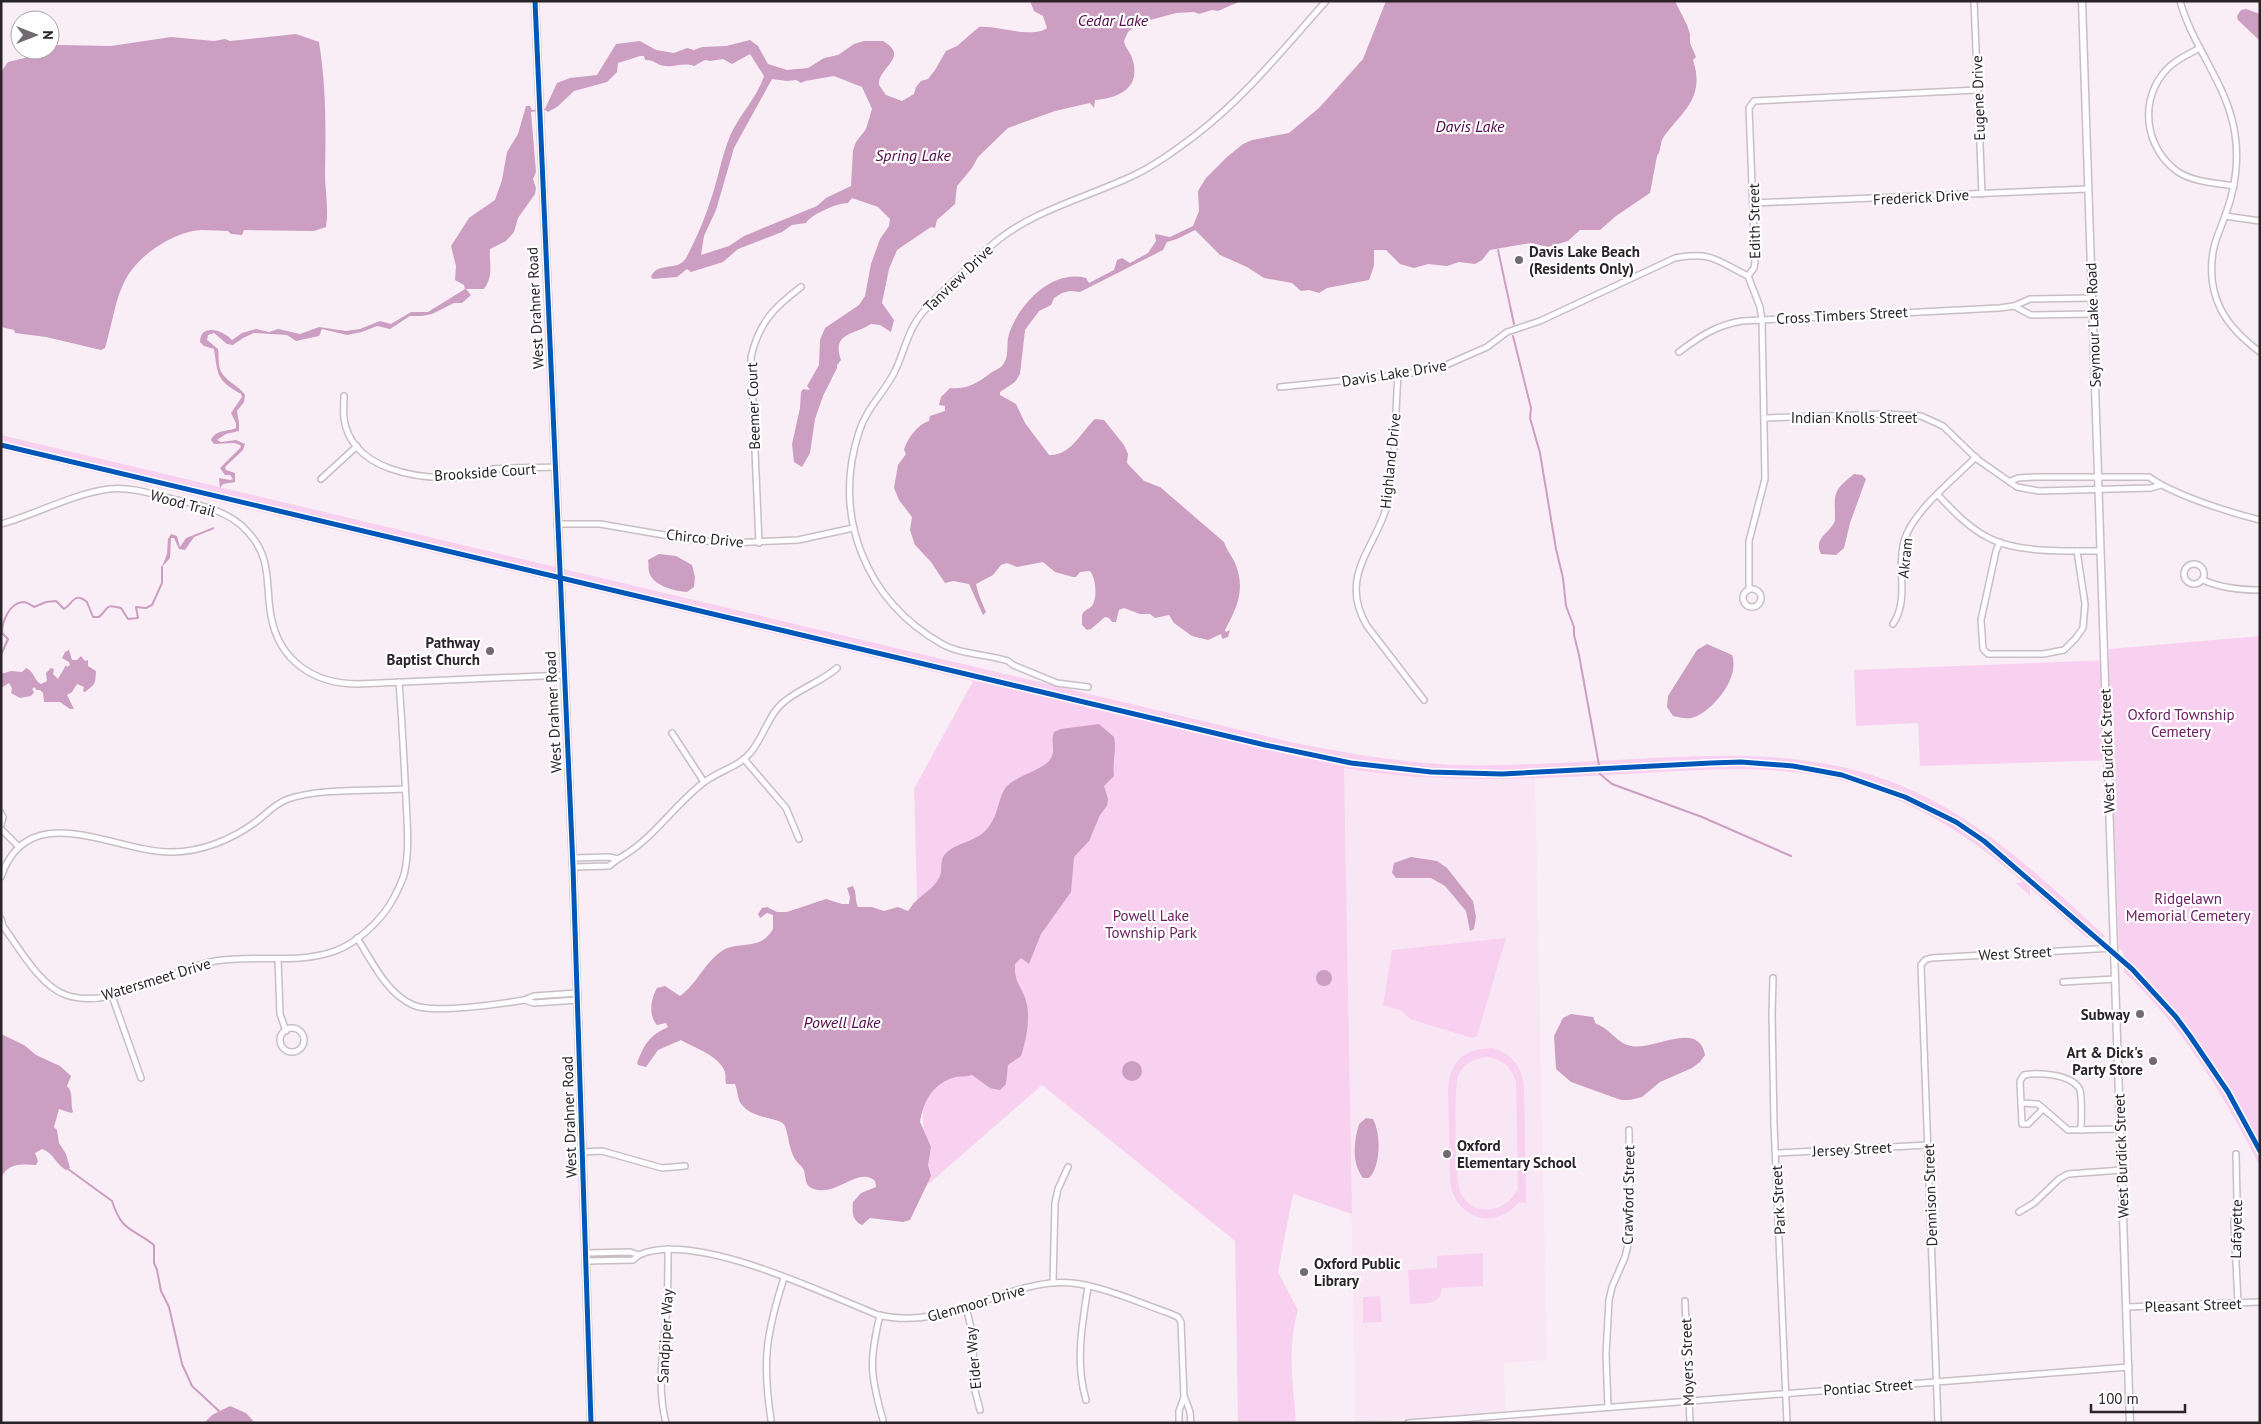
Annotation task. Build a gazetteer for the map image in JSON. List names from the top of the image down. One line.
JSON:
{"streets":{"street":["Eugene Drive","Frederick Drive","Edith Street","Tanview Drive","West Drahner Road","Cross Timbers Street","Seymour Lake Road","Davis Lake Drive","Beemer Court","Indian Knolls Street","Highland Drive","Brookside Court","Wood Trail","Chirco Drive","Akram","West Burdick Street","West Street","Watersmeet Drive","Jersey Street","Crawford Street","Dennison Street","Park Street","Lafayette","Glenmoor Drive","Pleasant Street","Sandpiper Way","Eider Way","Moyers Street","Pontiac Street"]},"crossings":[["Eugene Drive","Frederick Drive"],["Eugene Drive","Edith Street"],["Frederick Drive","Edith Street"],["Frederick Drive","Seymour Lake Road"],["Edith Street","Cross Timbers Street"],["Edith Street","Davis Lake Drive"],["Edith Street","Indian Knolls Street"],["Tanview Drive","Chirco Drive"],["West Drahner Road","Brookside Court"],["West Drahner Road","Wood Trail"],["West Drahner Road","Chirco Drive"],["West Drahner Road","Glenmoor Drive"],["Cross Timbers Street","Seymour Lake Road"],["Seymour Lake Road","Indian Knolls Street"],["Seymour Lake Road","West Burdick Street"],["Davis Lake Drive","Highland Drive"],["Beemer Court","Chirco Drive"],["Indian Knolls Street","Akram"],["Wood Trail","Watersmeet Drive"],["West Burdick Street","West Street"],["West Burdick Street","Pleasant Street"],["West Burdick Street","Pontiac Street"],["West Street","Dennison Street"],["Jersey Street","Dennison Street"],["Jersey Street","Park Street"],["Crawford Street","Pontiac Street"],["Dennison Street","Pontiac Street"],["Park Street","Pontiac Street"],["Lafayette","Pleasant Street"],["Glenmoor Drive","Sandpiper Way"],["Glenmoor Drive","Eider Way"],["Moyers Street","Pontiac Street"]],"water":["Cedar Lake","Davis Lake","Spring Lake","Powell Lake"],"parks":["Oxford Township Cemetery","Ridgelawn Memorial Cemetery","Powell Lake Township Park"],"places":["Davis Lake Beach (Residents Only)","Pathway Baptist Church","Subway","Art & Dick's Party Store","Oxford Elementary School","Oxford Public Library"],"scale_bar":"100 m","north":"right"}
